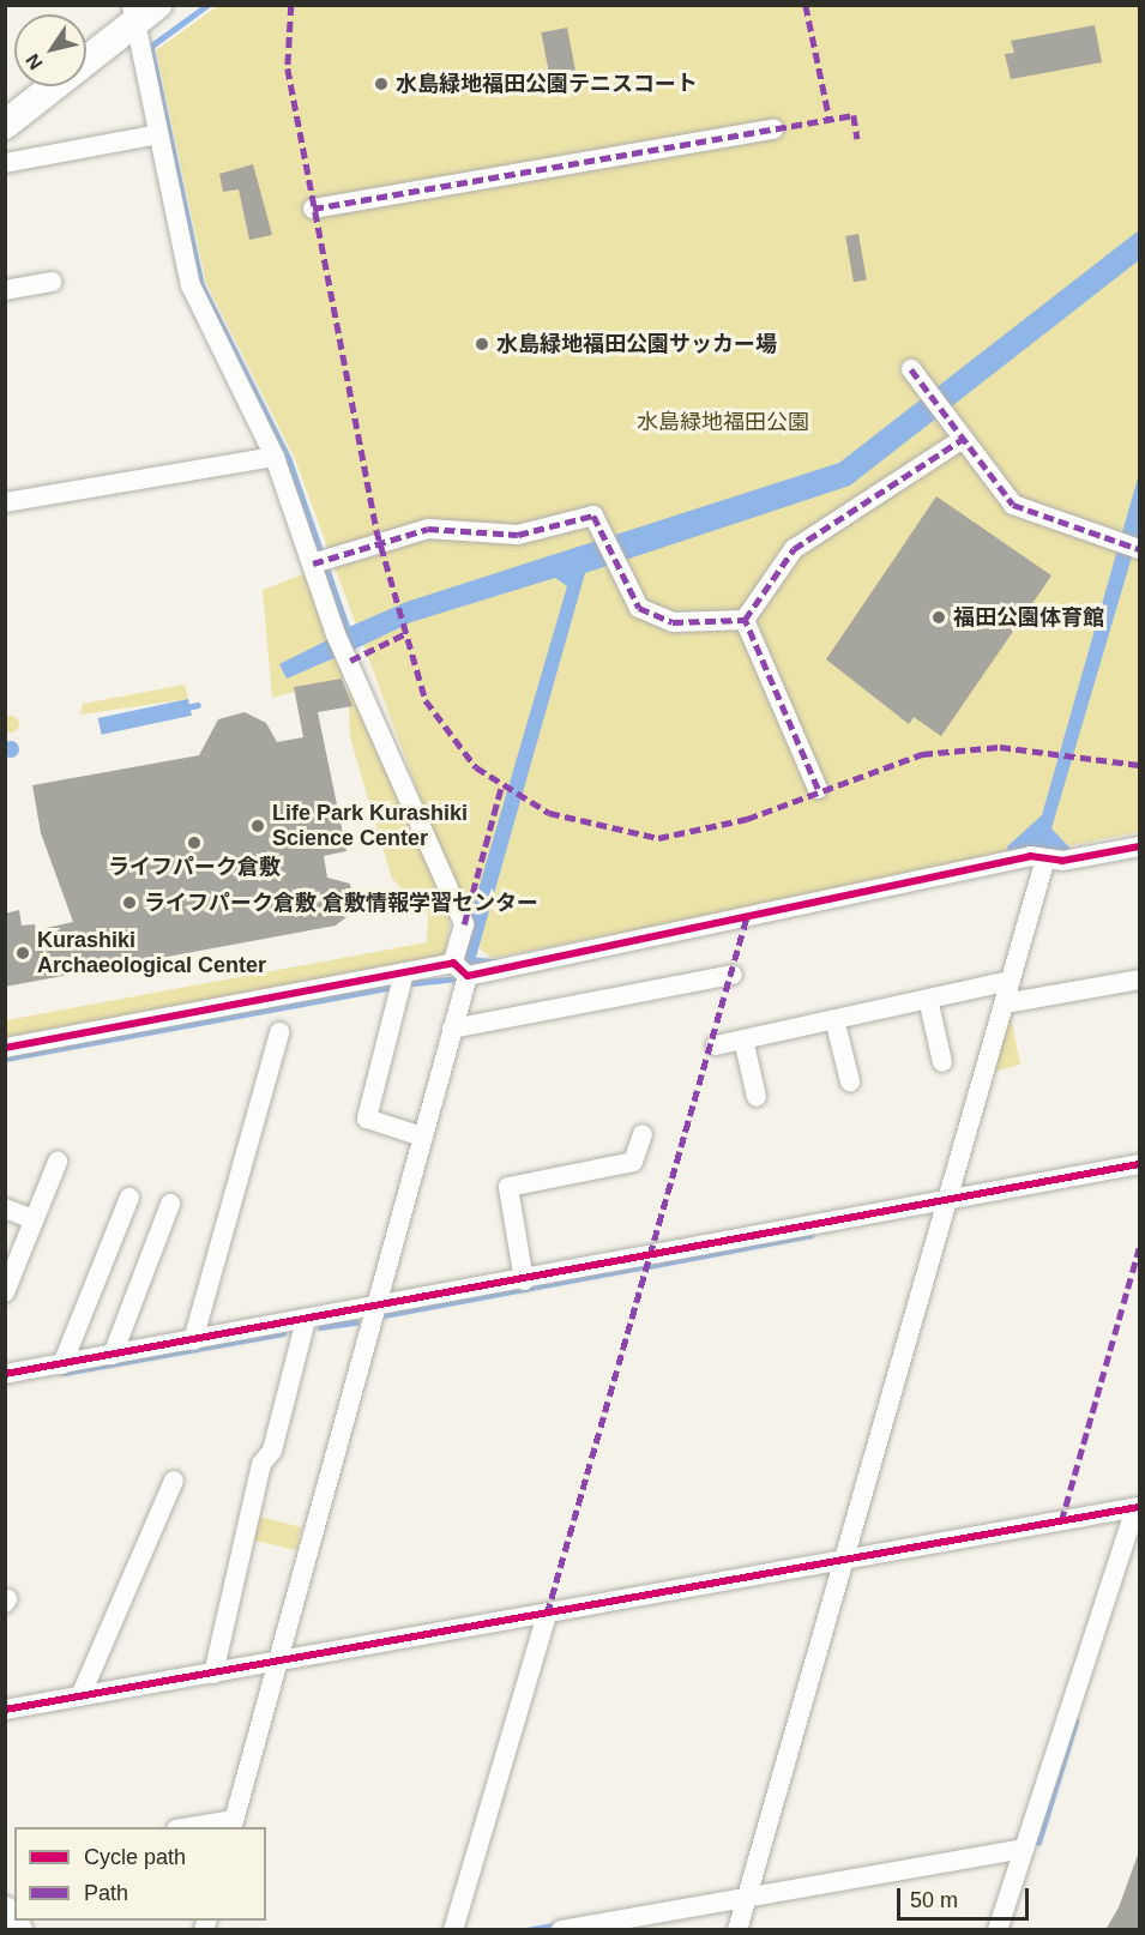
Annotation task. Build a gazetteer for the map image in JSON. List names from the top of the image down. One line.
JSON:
{"parks":["水島緑地福田公園"],"places":["水島緑地福田公園テニスコート","水島緑地福田公園サッカー場","福田公園体育館","Life Park Kurashiki Science Center","ライフパーク倉敷","ライフパーク倉敷 倉敷情報学習センター","Kurashiki Archaeological Center"],"legend":["Cycle path","Path"],"scale_bar":"50 m","north":"bottom left"}
